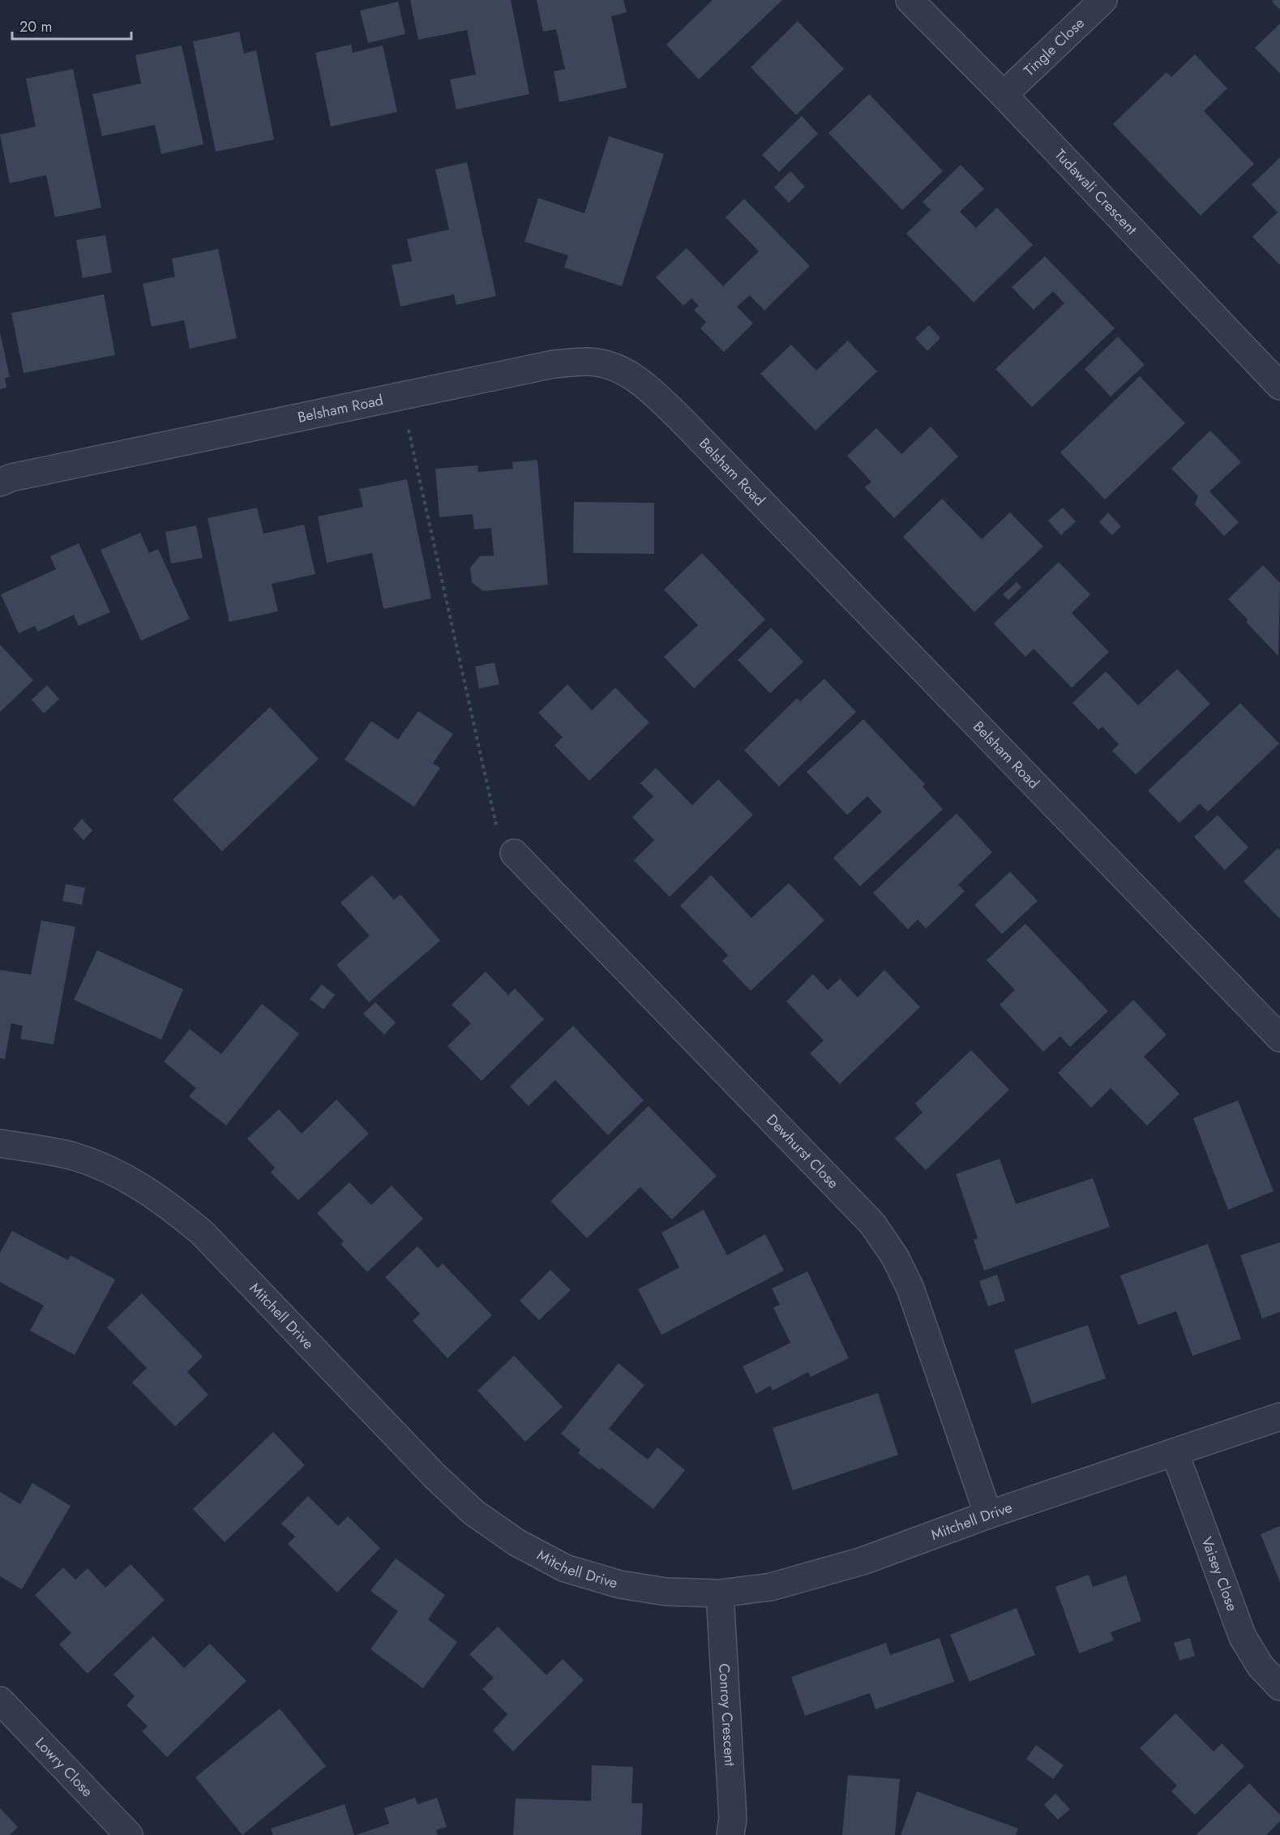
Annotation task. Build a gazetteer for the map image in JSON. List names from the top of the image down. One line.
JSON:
{"streets":{"street":["Tingle Close","Tudawali Crescent","Belsham Road","Dewhurst Close","Mitchell Drive","Vaisey Close","Conroy Crescent","Lowry Close"]},"crossings":[["Tingle Close","Tudawali Crescent"],["Dewhurst Close","Mitchell Drive"],["Mitchell Drive","Vaisey Close"],["Mitchell Drive","Conroy Crescent"]],"scale_bar":"20 m"}
